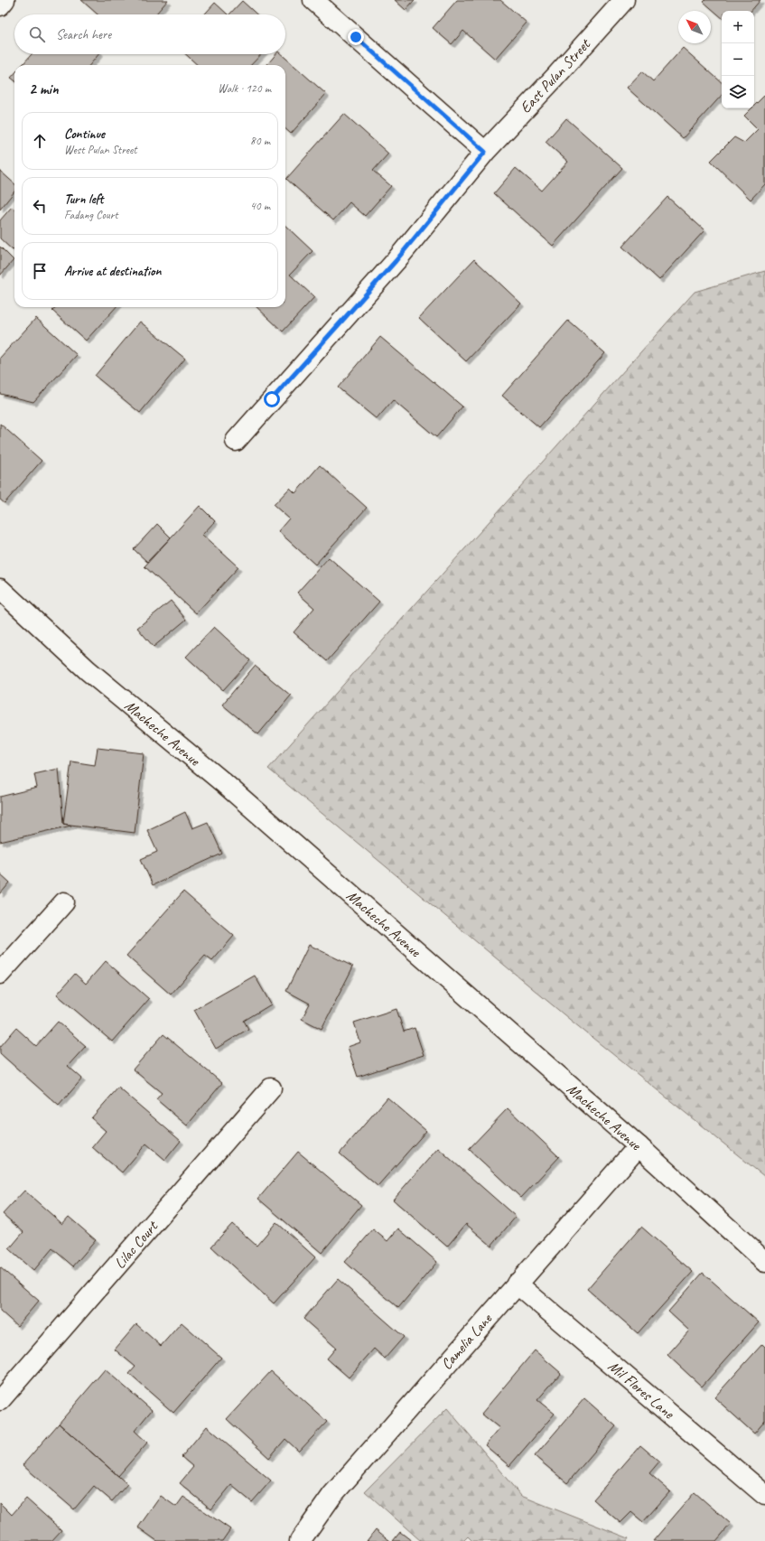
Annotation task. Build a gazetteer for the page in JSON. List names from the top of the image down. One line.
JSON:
{"streets":{"street":["East Pulan Street","Macheche Avenue","Lilac Court","Camelia Lane","Mil Flores Lane"]},"crossings":[["Macheche Avenue","Camelia Lane"],["Camelia Lane","Mil Flores Lane"]],"north":"top left","page":{"map_buttons":["+","−"],"search":"Search here","heading":["2 min","Walk · 120 m"],"list":[["Continue","West Pulan Street","80 m"],["Turn left","Fadang Court","40 m"],"Arrive at destination"]}}
